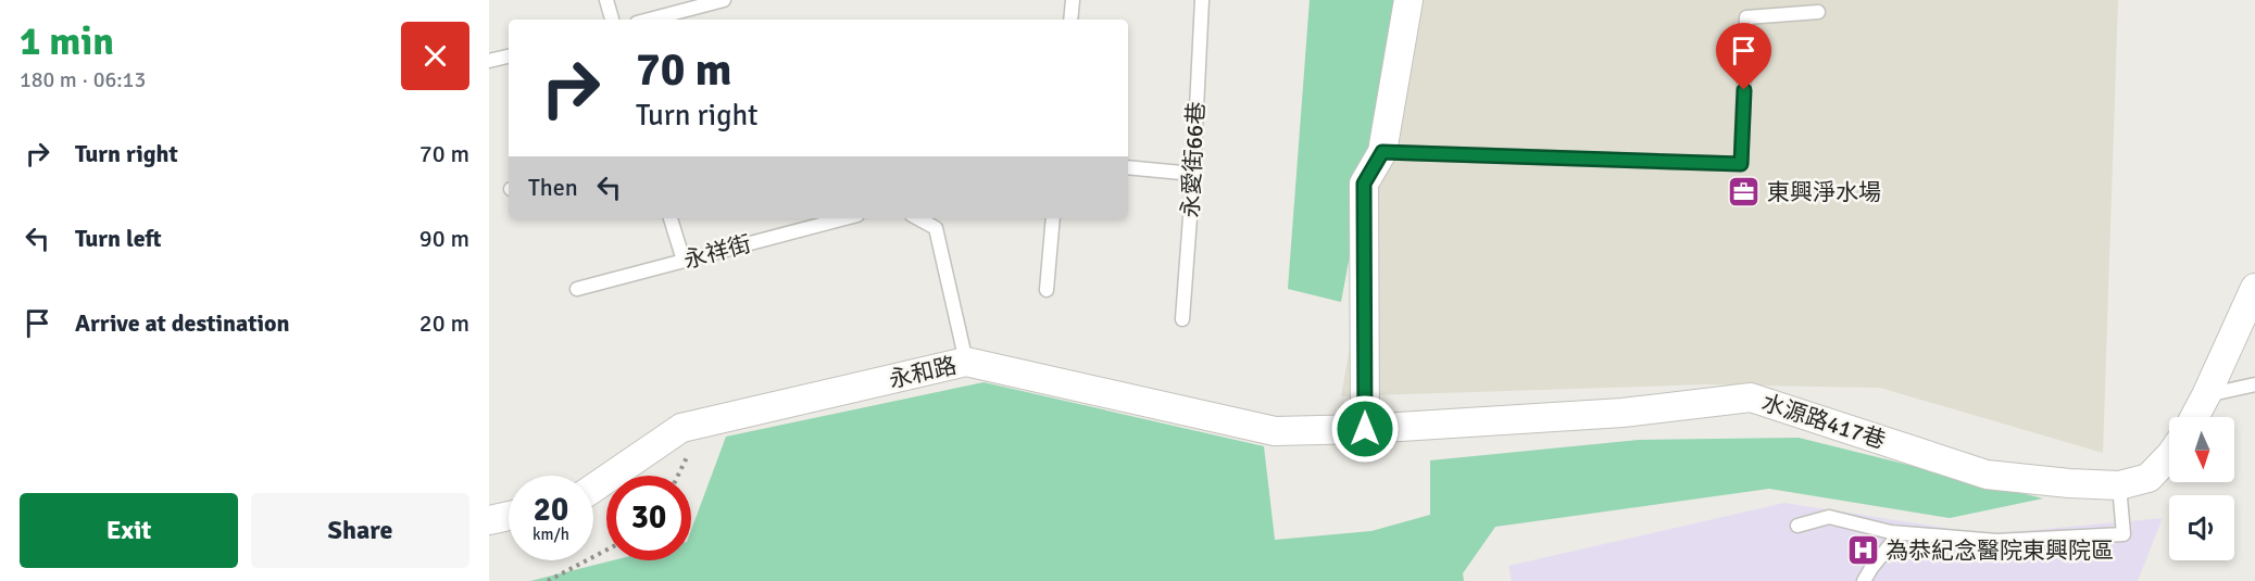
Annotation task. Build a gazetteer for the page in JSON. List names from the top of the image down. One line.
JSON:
{"streets":{"street":["永和路","水源路417巷"],"lane":["永愛街66巷","永祥街"]},"crossings":[["永和路","水源路417巷"]],"places":{"office":["東興淨水場"],"hospital":["為恭紀念醫院東興院區"]},"north":"bottom","page":{"heading":["1 min","180 m · 06:13"],"turn":["70 m","Turn right"],"list":[{"name":"Turn right","value":"70 m"},{"name":"Turn left","value":"90 m"},{"name":"Arrive at destination","value":"20 m"}],"then":"Then","speed":"20 km/h","limit":"30","buttons":["Exit","Share"]}}
